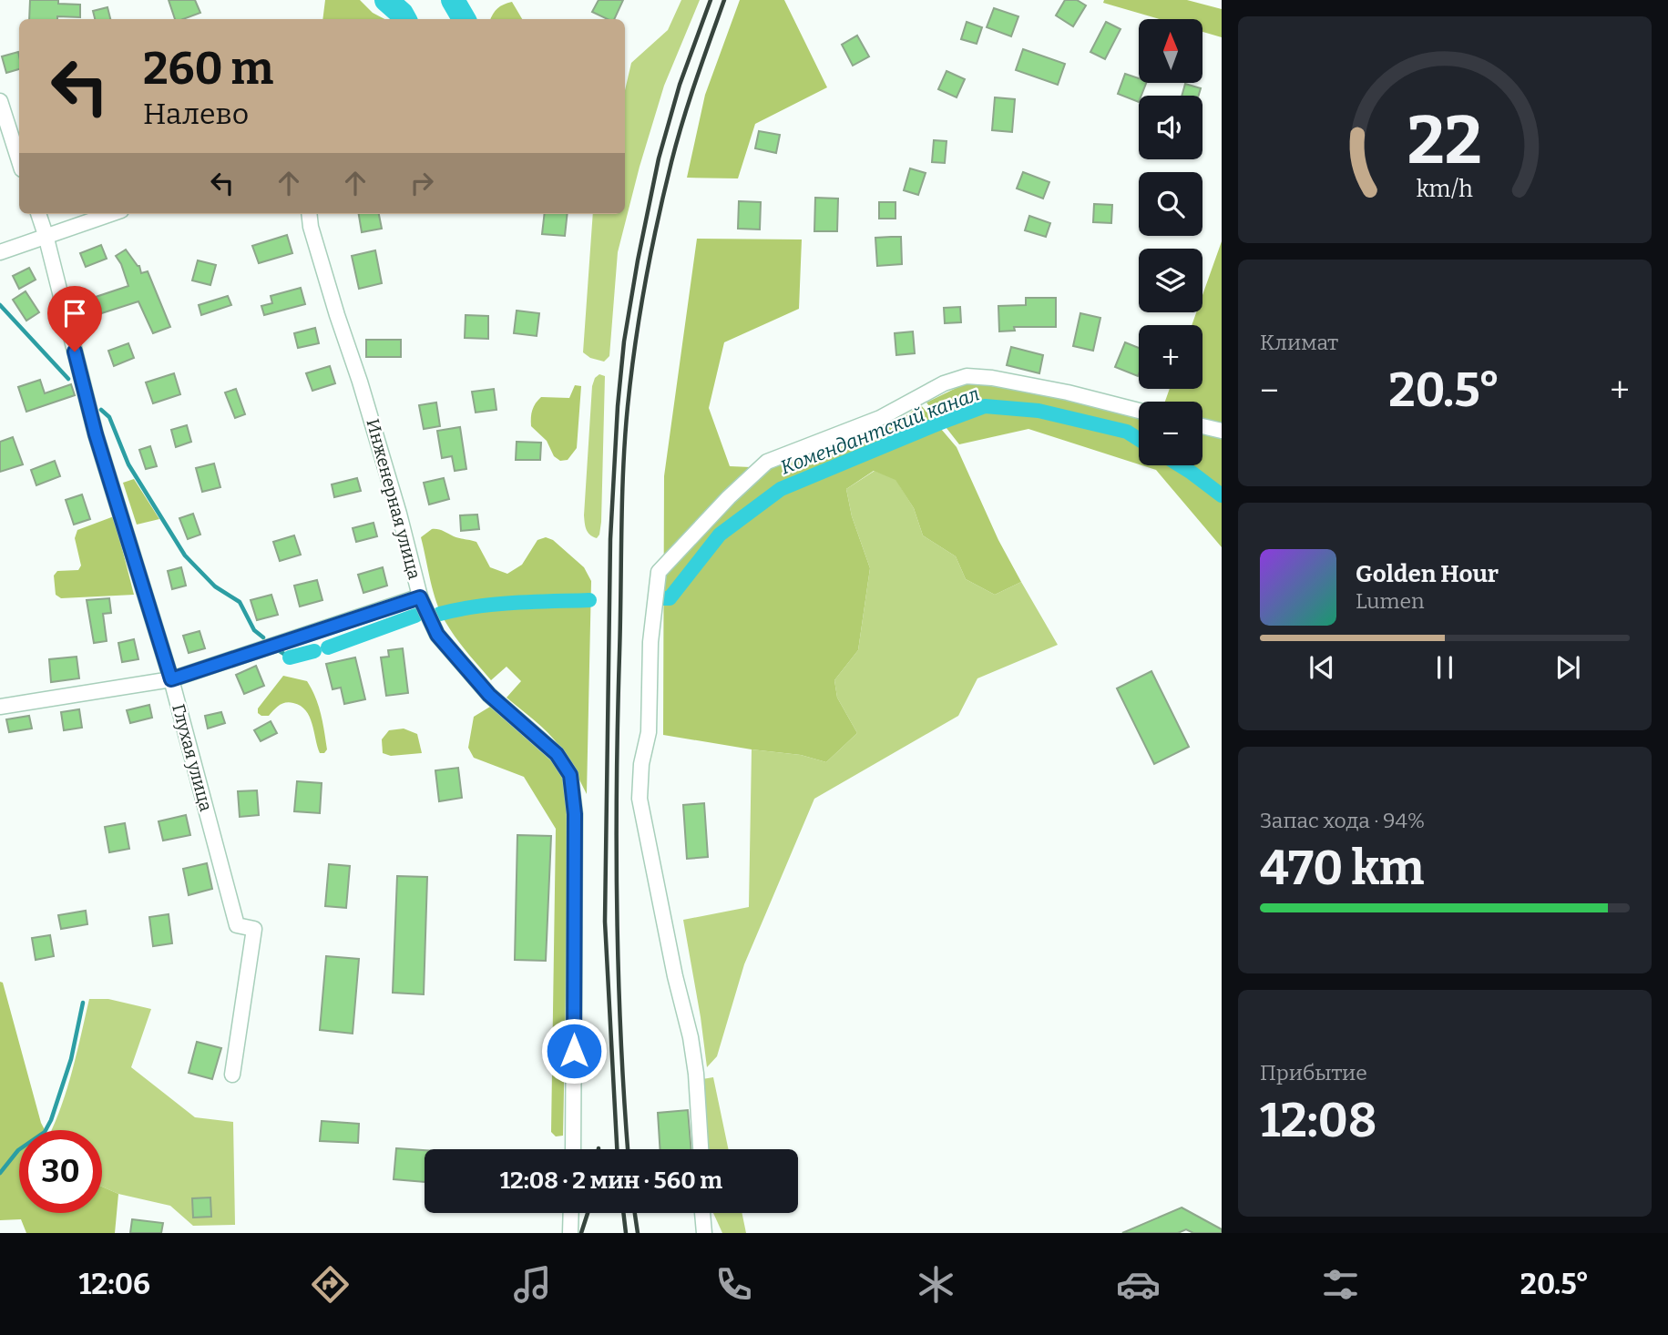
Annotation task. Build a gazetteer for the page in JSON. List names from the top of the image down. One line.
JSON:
{"streets":{"street":["Инженерная улица","Глухая улица"]},"water":["Комендантский канал"],"north":"top","page":{"map_buttons":["+","−"],"turn":["260 m","Налево"],"tile":["Климат",["Запас хода · 94%","470 km"],["Прибытие","12:08"]],"heat":["−","20.5°","+"],"song":["Golden Hour","Lumen"],"limit":"30","trip":"12:08 · 2 мин · 560 m","tabs":["12:06","20.5°"],"gauge":["22","km/h"]}}
